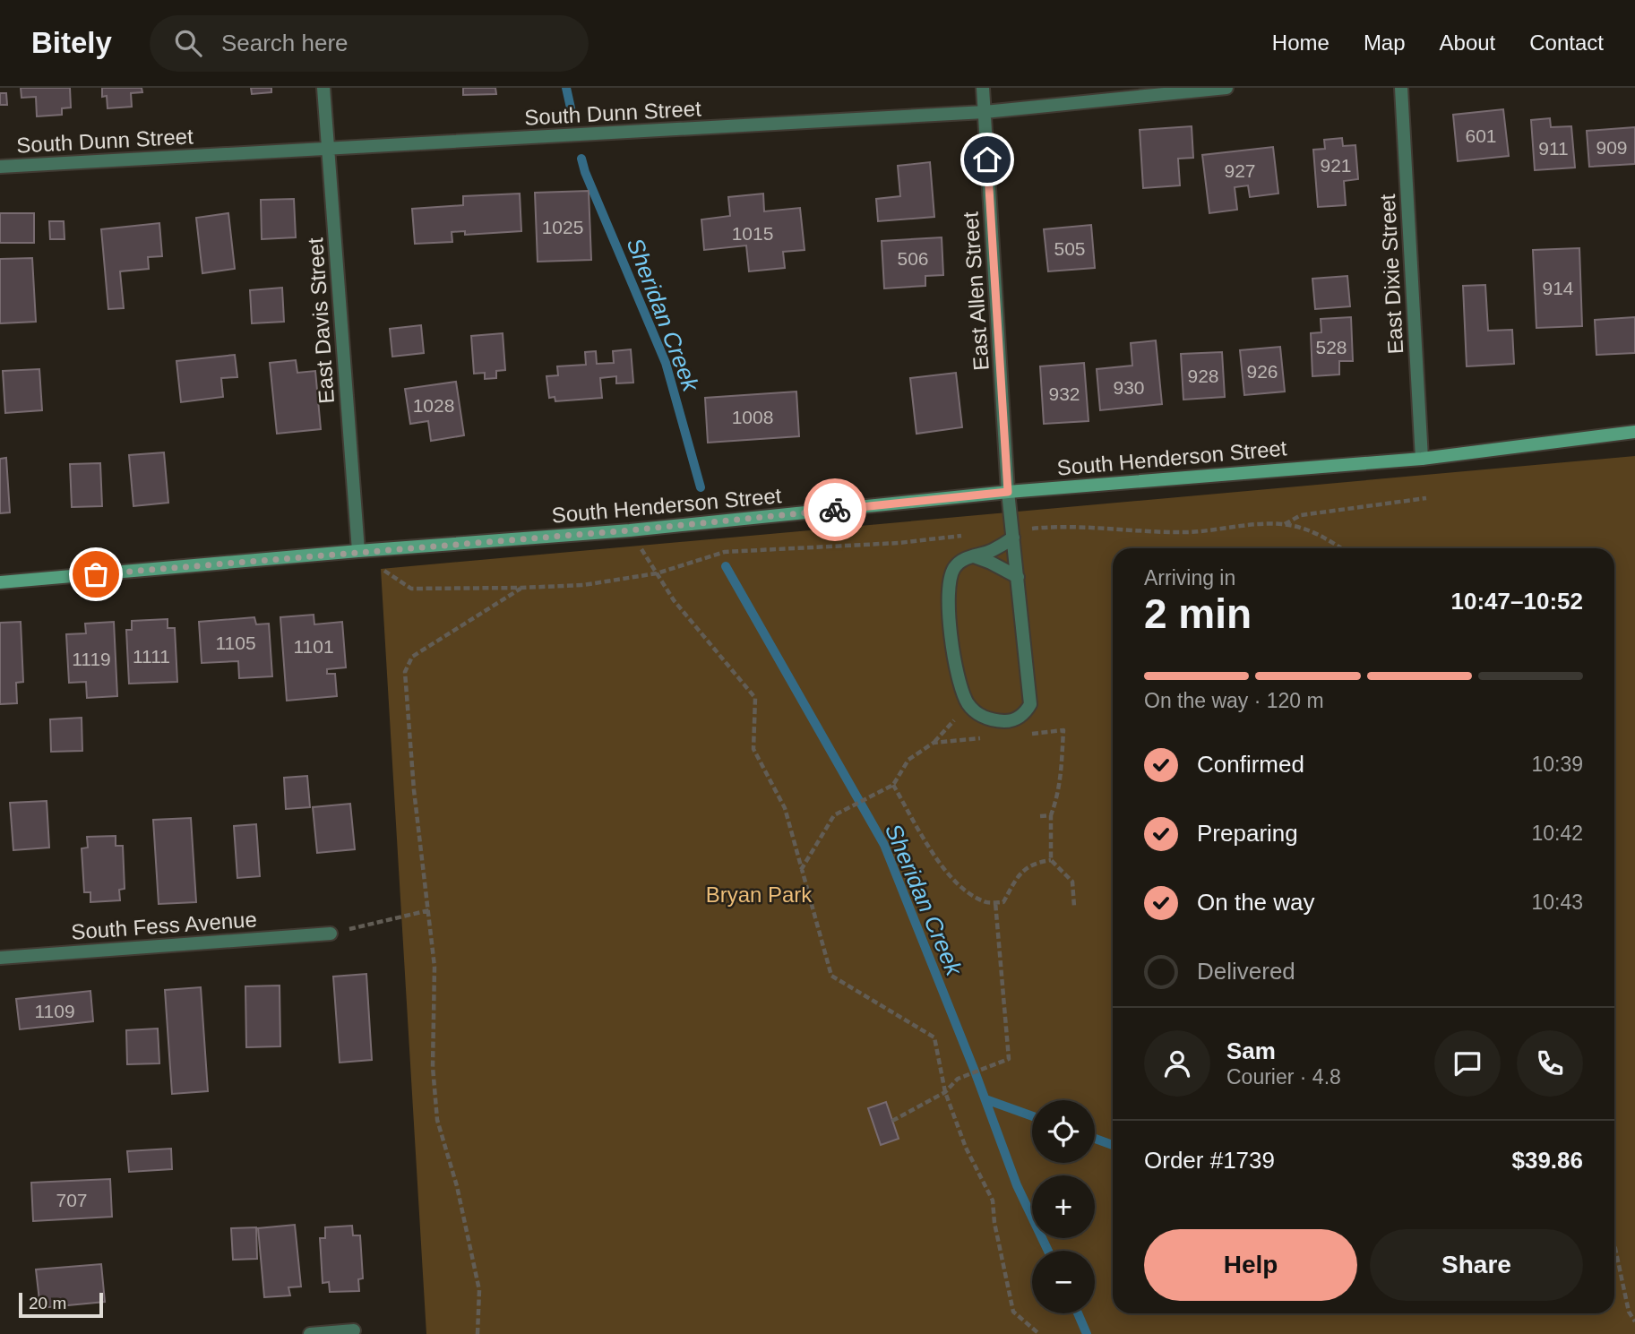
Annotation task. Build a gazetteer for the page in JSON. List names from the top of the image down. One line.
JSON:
{"streets":{"street":["South Dunn Street","East Dixie Street","East Allen Street","East Davis Street","South Henderson Street","South Fess Avenue"]},"crossings":[["South Dunn Street","East Allen Street"],["South Dunn Street","East Davis Street"],["East Dixie Street","South Henderson Street"],["East Allen Street","South Henderson Street"],["East Davis Street","South Henderson Street"]],"water":["Sheridan Creek"],"parks":["Bryan Park"],"house_numbers":["601","909","911","921","927","1025","1015","505","506","914","528","926","928","930","932","1028","1008","1105","1101","1111","1119","1109","707"],"scale_bar":"20 m","page":{"header":"Bitely","search":"Search here","nav":["Home","Map","About","Contact"],"heading":["2 min","Arriving in","10:47–10:52"],"panel":["Sam","Courier · 4.8","Order #1739","$39.86"],"bar":"On the way · 120 m","list":[["Confirmed","10:39"],["Preparing","10:42"],["On the way","10:43"],"Delivered"],"map_buttons":["+","−"],"buttons":["Help","Share"],"scale":"20 m"}}
